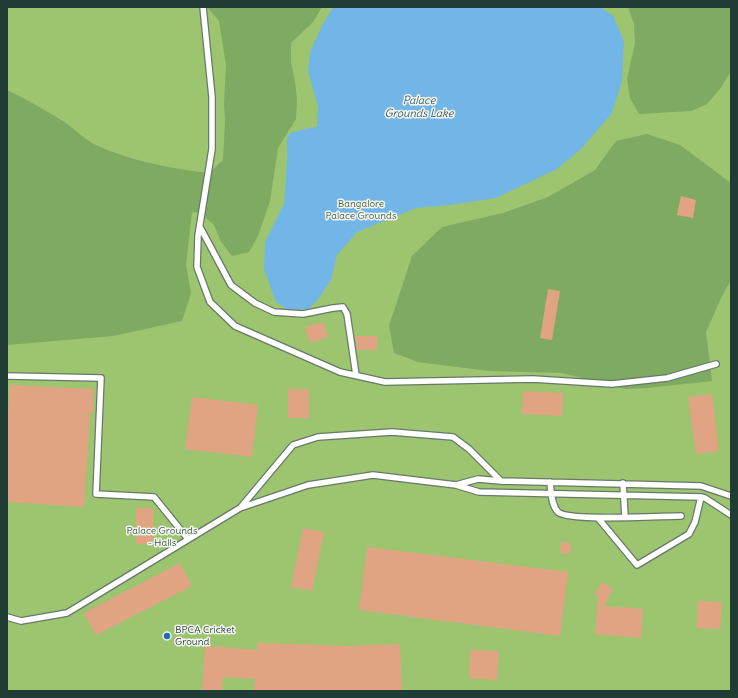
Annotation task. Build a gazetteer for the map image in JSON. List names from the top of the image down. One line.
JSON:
{"water":["Palace Grounds Lake"],"parks":["Bangalore Palace Grounds","Palace Grounds - Halls"],"places":["BPCA Cricket Ground"]}
